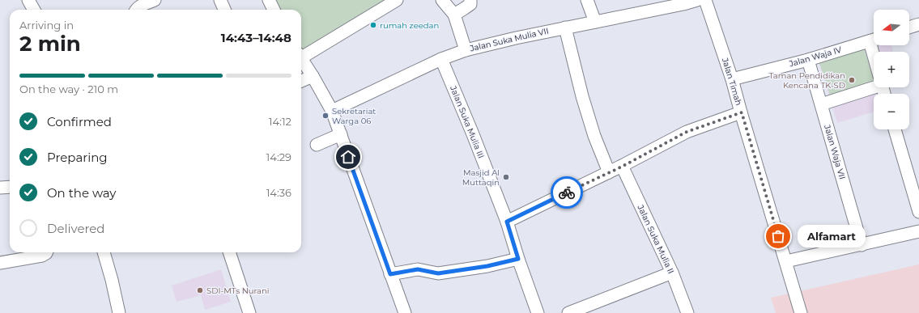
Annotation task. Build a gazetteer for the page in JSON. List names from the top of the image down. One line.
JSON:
{"streets":{"street":["Jalan Suka Mulia VII","Jalan Waja IV","Jalan Timah","Jalan Suka Mulia III","Jalan Waja VII","Jalan Suka Mulia II"]},"crossings":[["Jalan Suka Mulia VII","Jalan Suka Mulia III"],["Jalan Waja IV","Jalan Timah"],["Jalan Waja IV","Jalan Waja VII"]],"places":["rumah zeedan","Taman Pendidikan Kencana TK-SD","Sekretariat Warga 06","Masjid Al Muttaqin","Alfamart","SDI-MTs Nurani"],"north":"left","page":{"map_buttons":["+","−"],"heading":["2 min","Arriving in","14:43–14:48"],"bar":"On the way · 210 m","list":[["Confirmed","14:12"],["Preparing","14:29"],["On the way","14:36"],"Delivered"],"bubble":"Alfamart"}}
